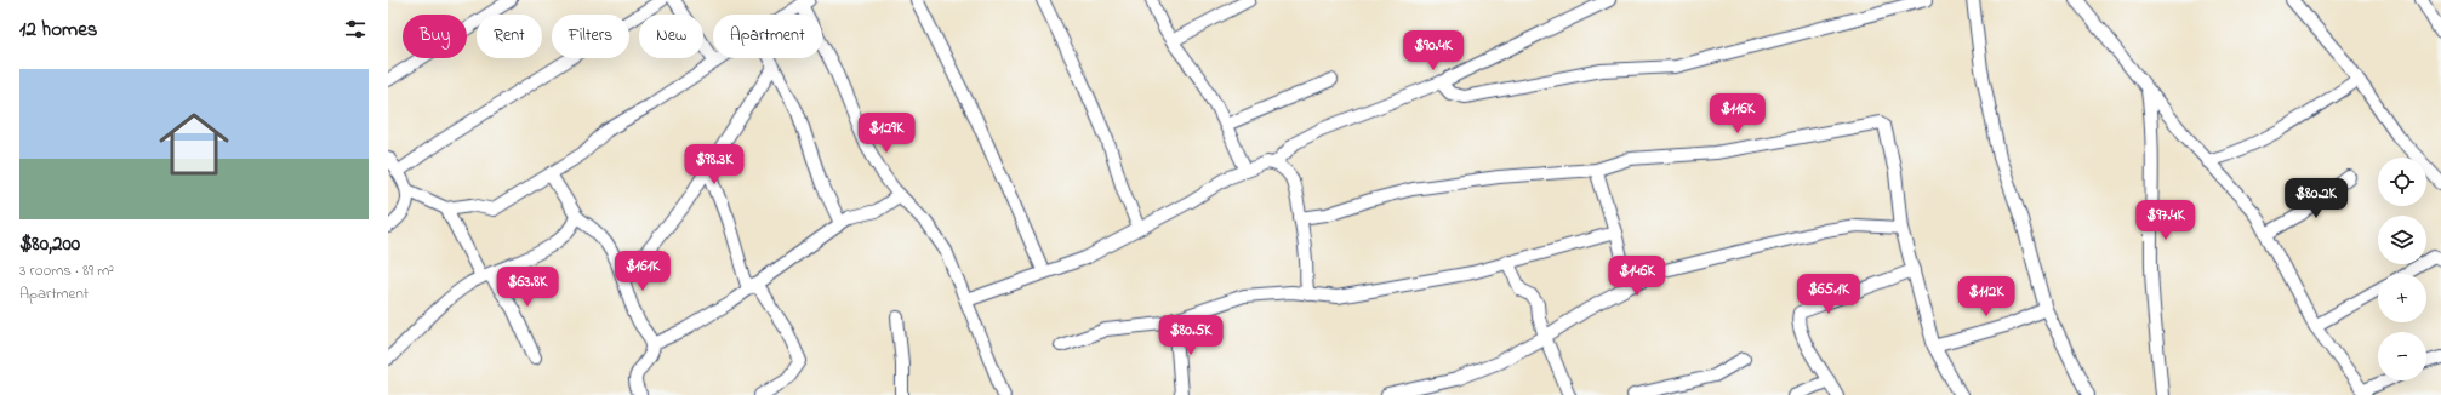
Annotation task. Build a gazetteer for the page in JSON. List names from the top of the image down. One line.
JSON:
{"page":{"heading":"12 homes","chip":["Buy","Rent","Filters","New","Apartment"],"price":["$90.4K","$116K","$129K","$98.3K","$80.2K","$97.4K","$161K","$146K","$63.8K","$65.1K","$112K","$80.5K"],"list":[{"name":"$80,200","note":"3 rooms · 89 m² · Apartment"}],"map_buttons":["+","−"]}}
